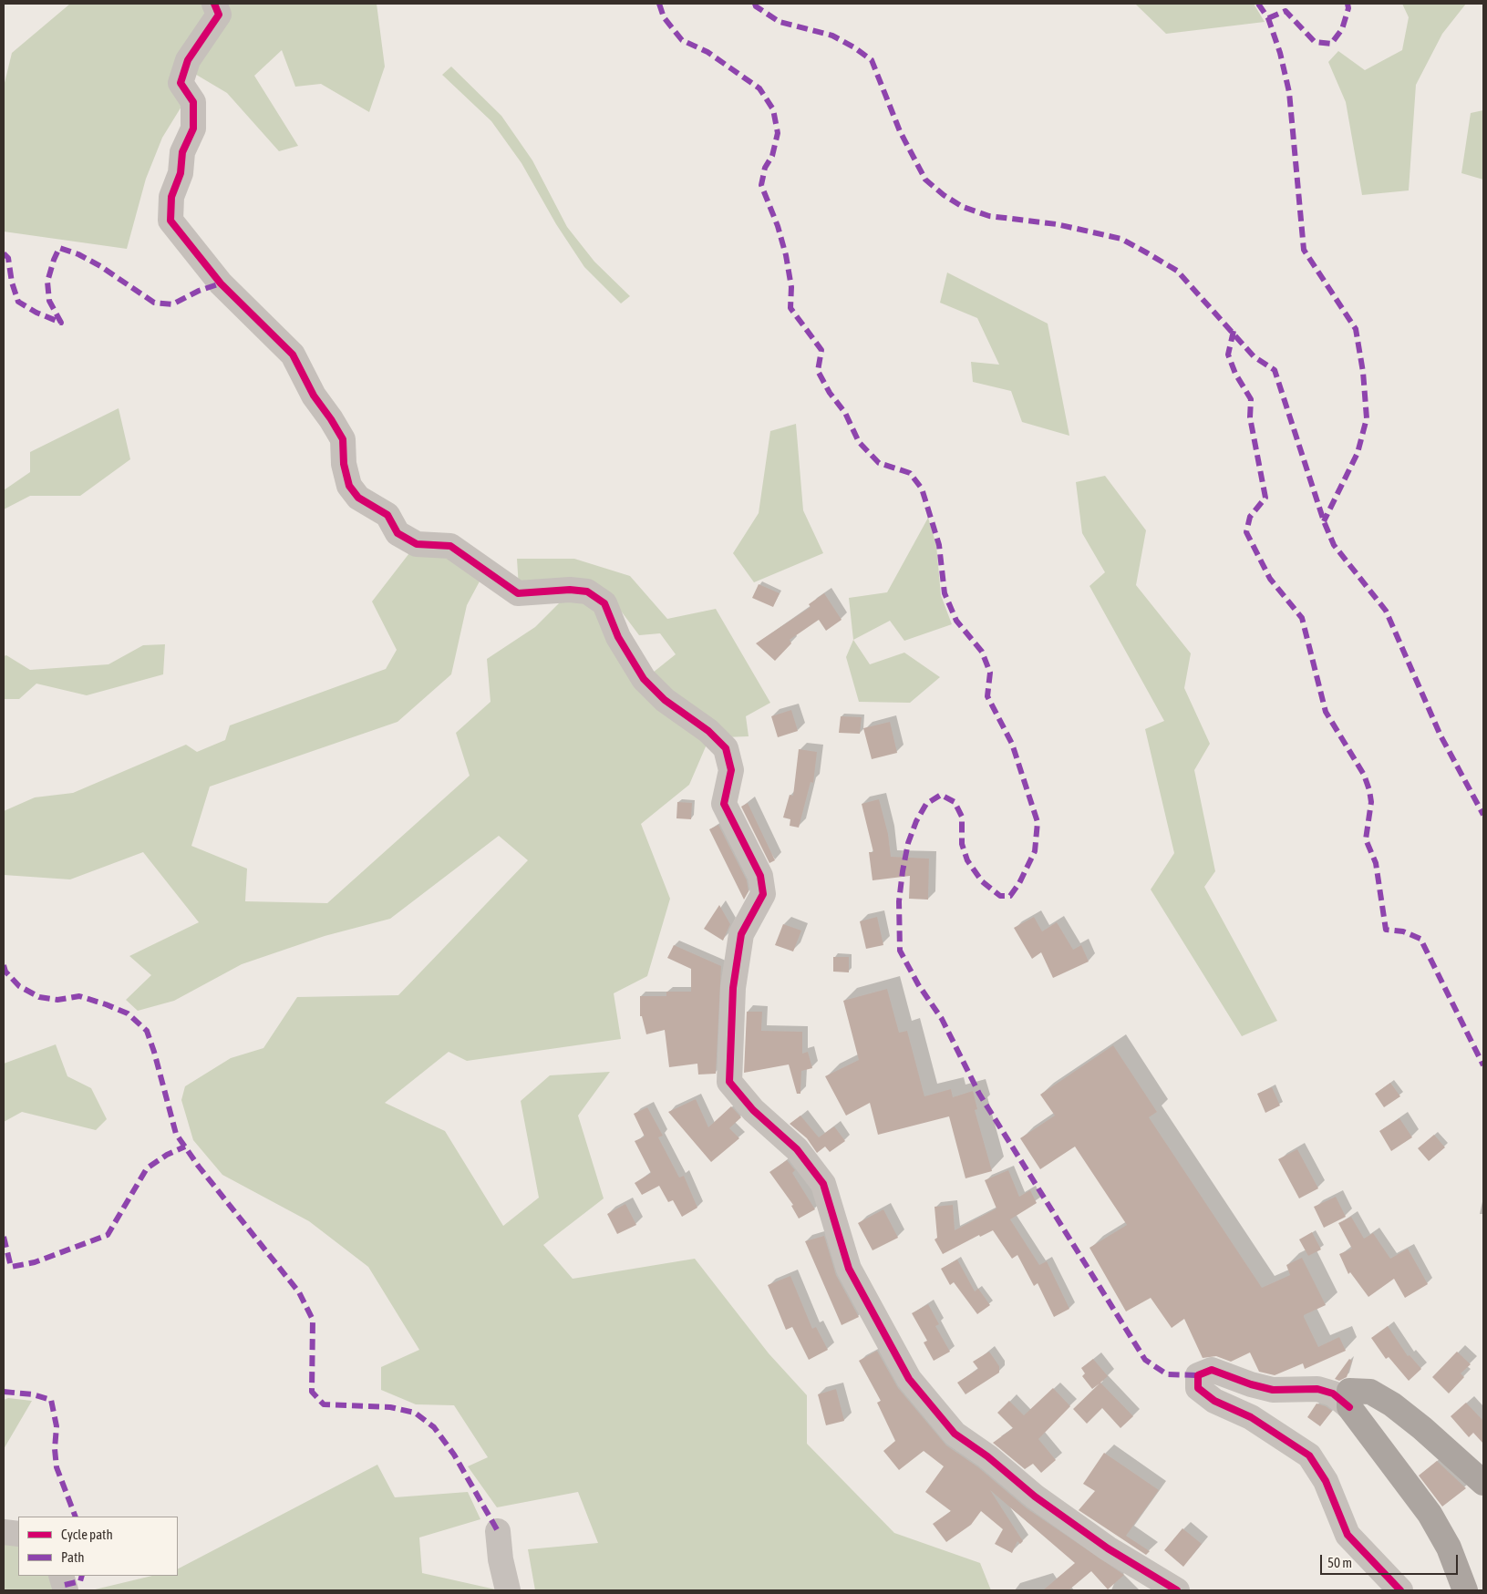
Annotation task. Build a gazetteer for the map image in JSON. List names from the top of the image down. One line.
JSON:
{"legend":["Cycle path","Path"],"scale_bar":"50 m"}
